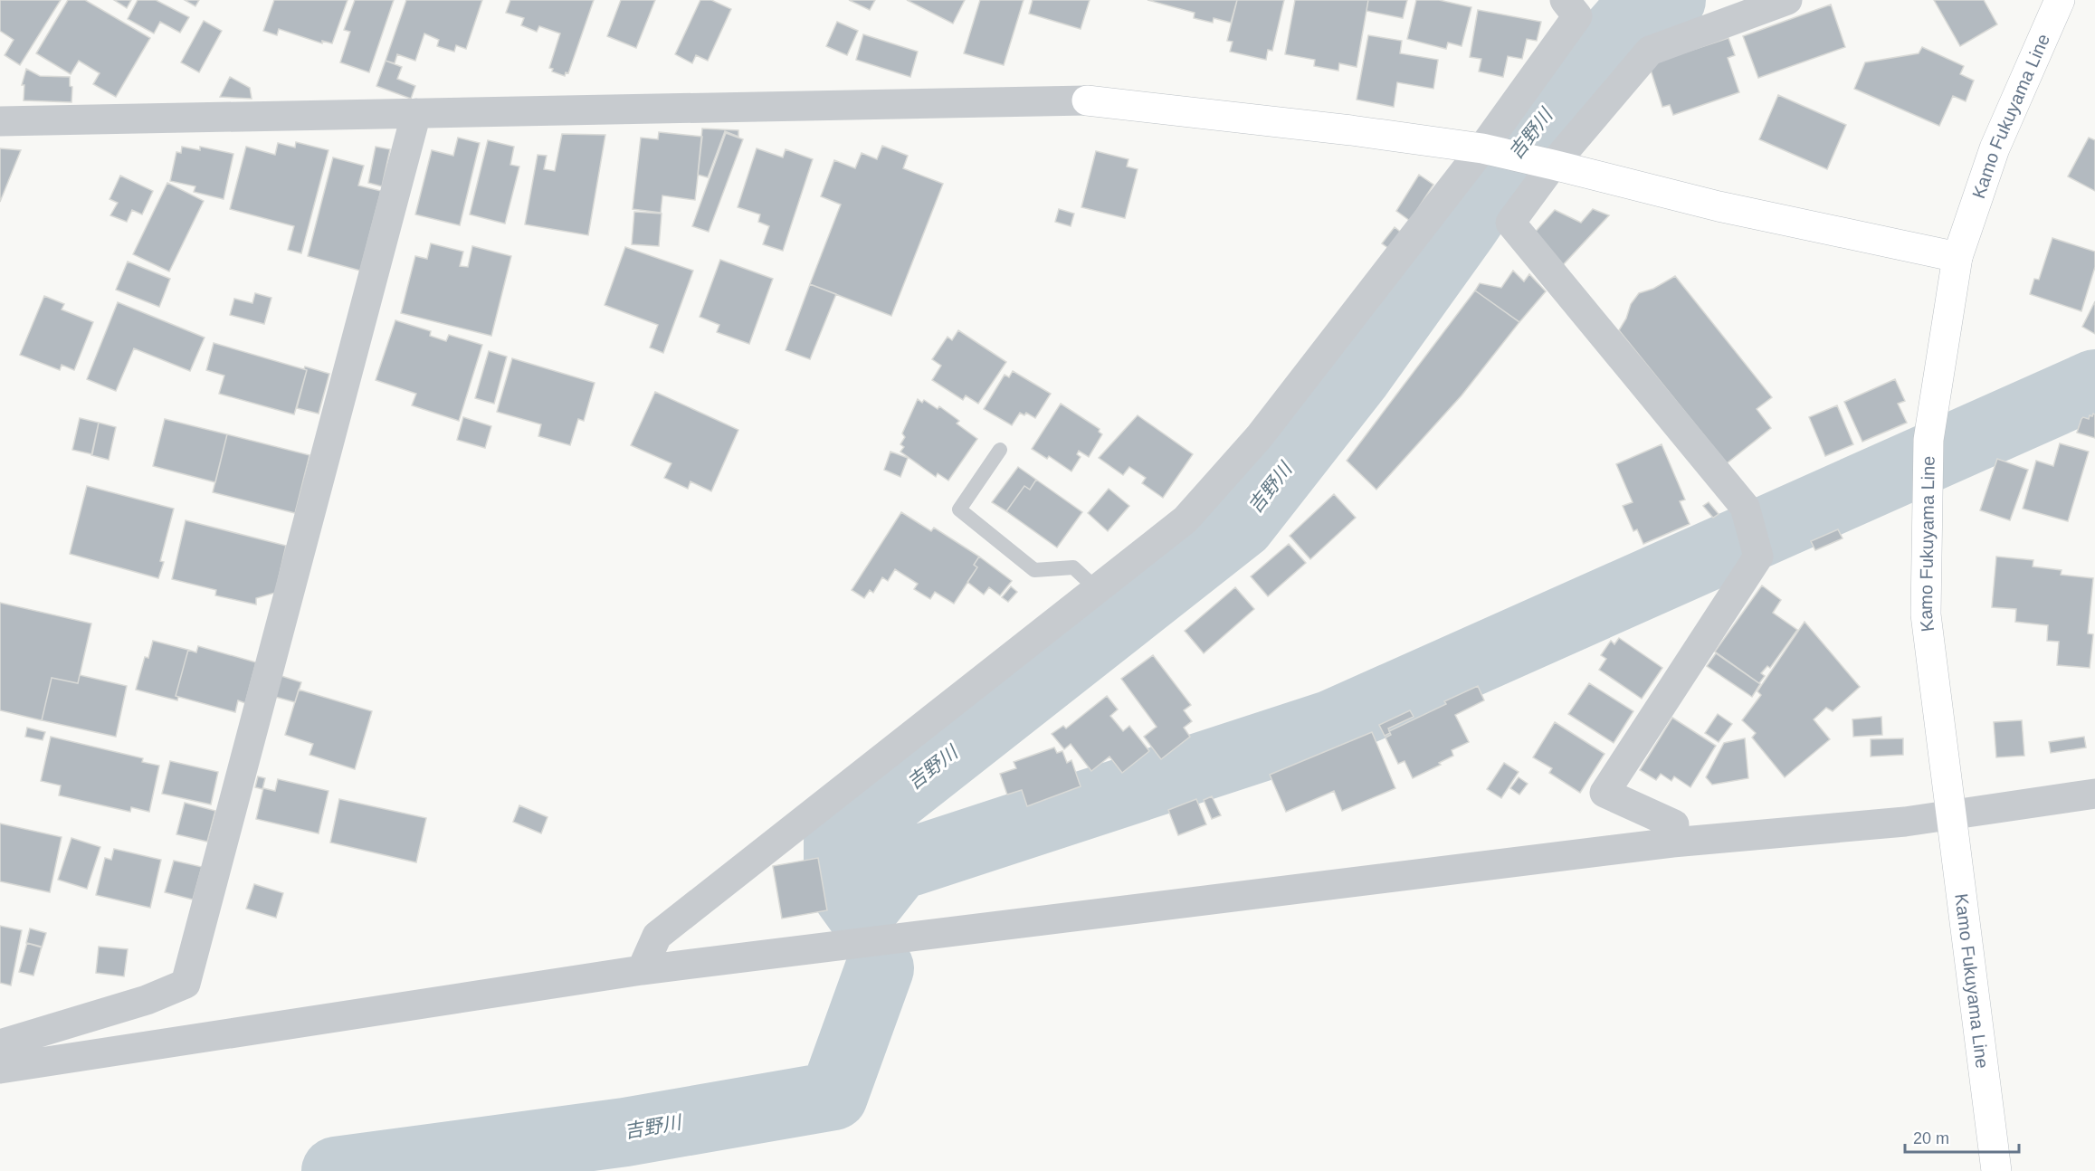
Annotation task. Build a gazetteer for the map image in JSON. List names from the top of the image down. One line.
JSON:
{"streets":{"main road":["Kamo Fukuyama Line"]},"water":["吉野川"],"scale_bar":"20 m"}
